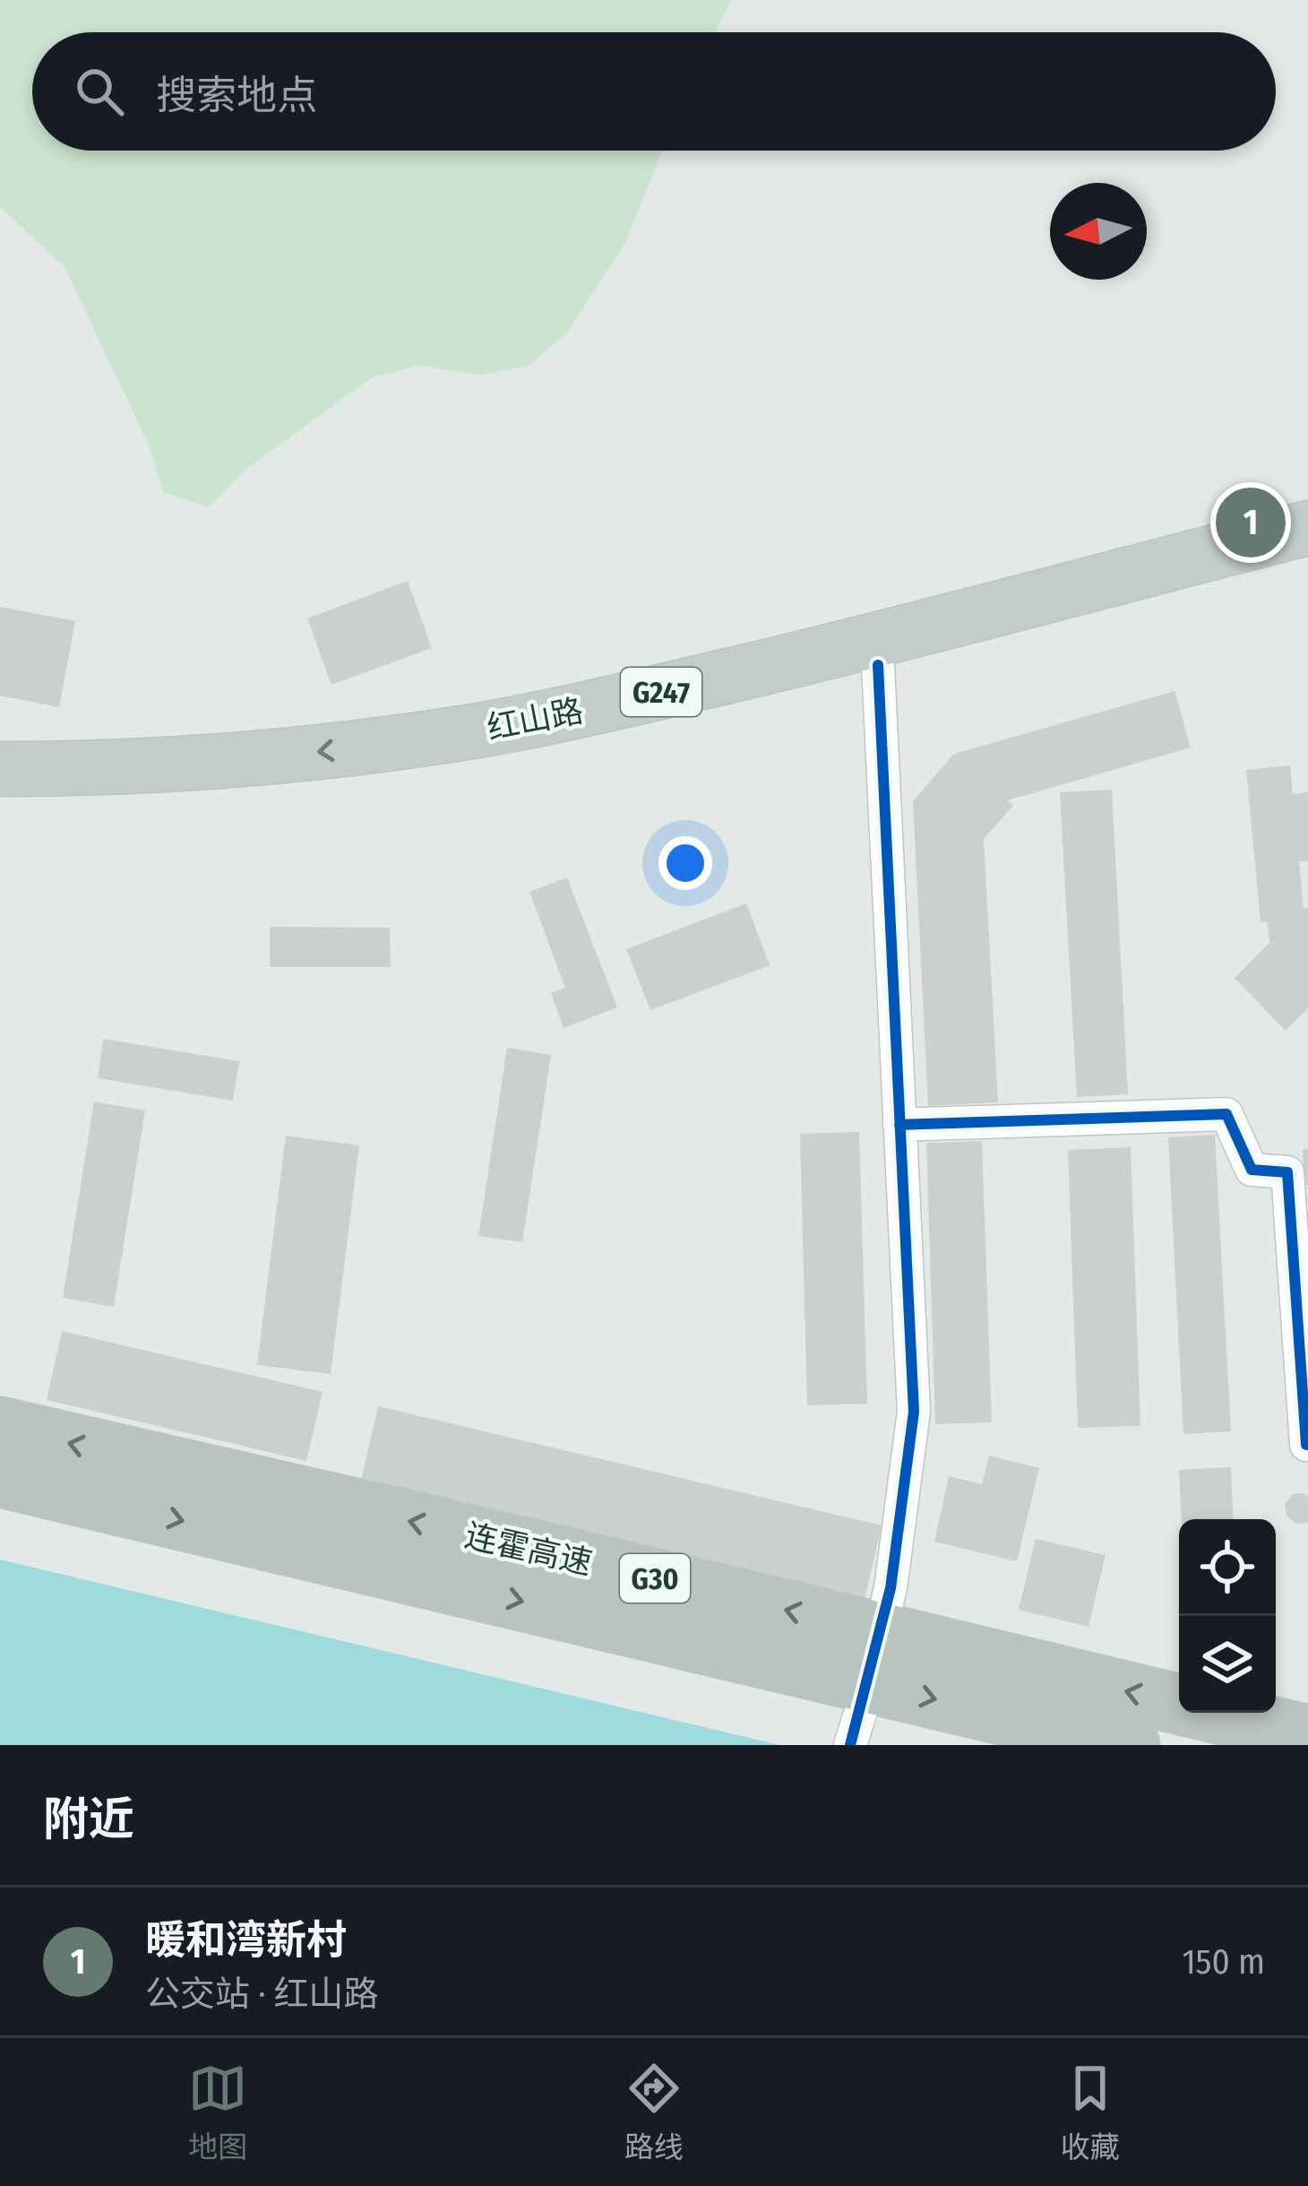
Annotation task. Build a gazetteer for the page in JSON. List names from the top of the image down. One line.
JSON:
{"streets":{"highway":["G247","红山路","连霍高速","G30"]},"north":"left","page":{"search":"搜索地点","pins":"1","heading":"附近","list":[{"mark":"1","name":"暖和湾新村","note":"公交站 · 红山路","value":"150 m"}],"nav":["地图","路线","收藏"]}}
